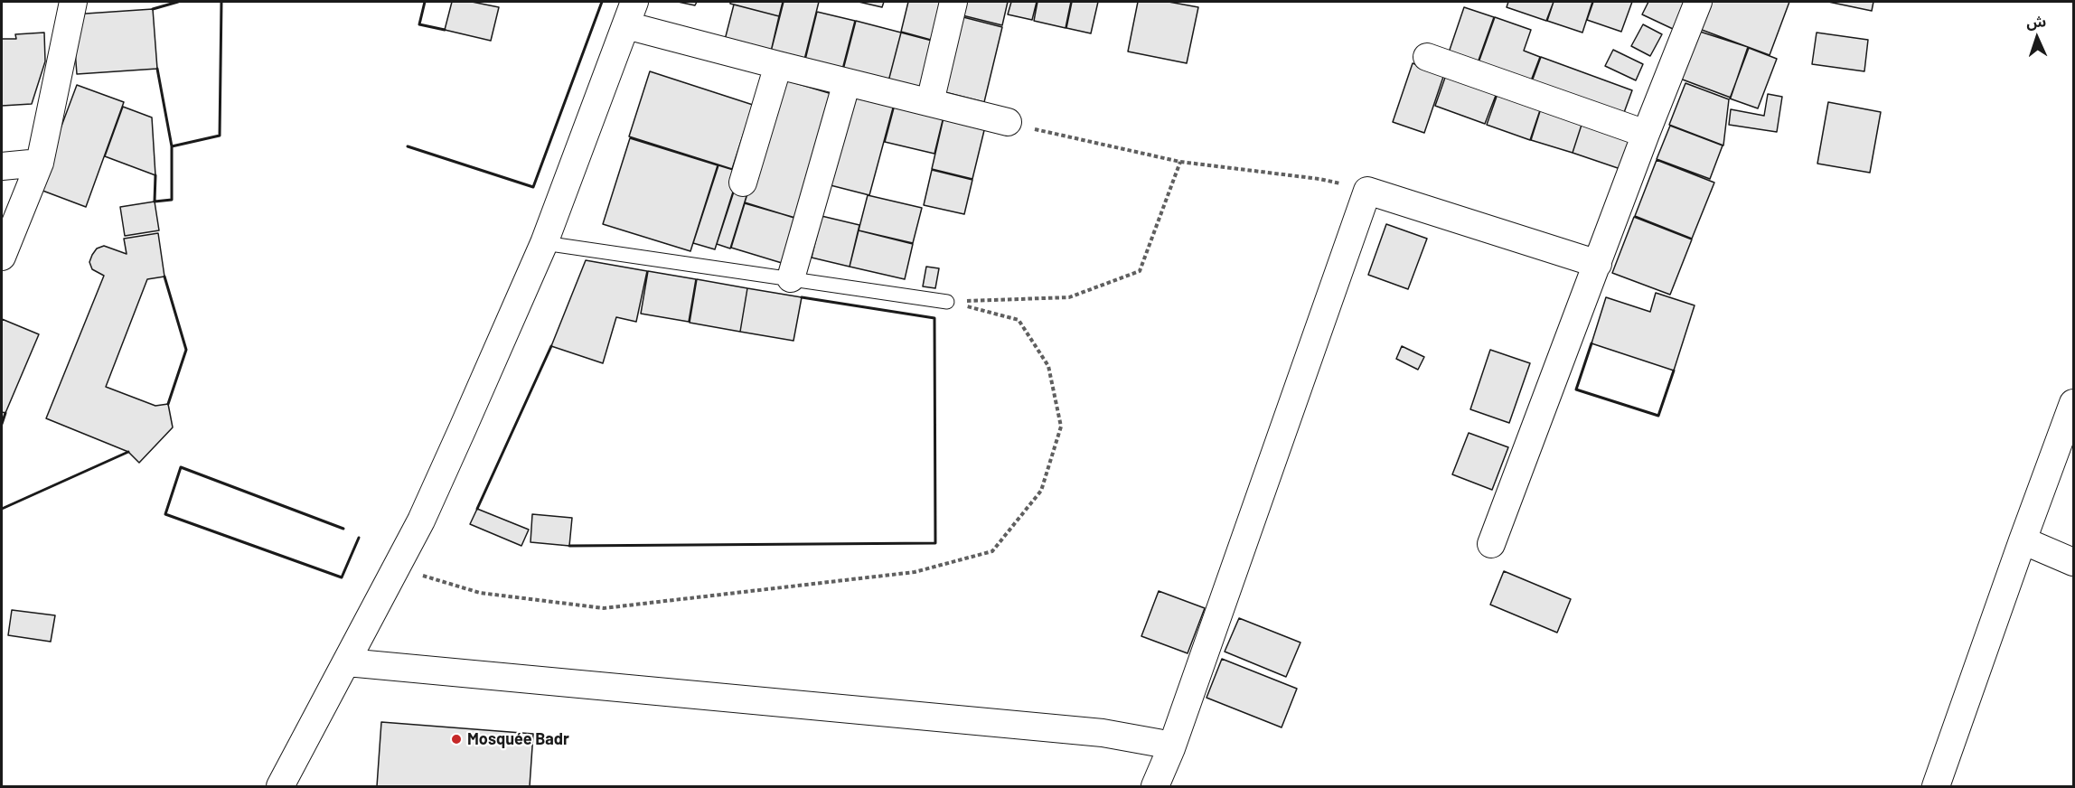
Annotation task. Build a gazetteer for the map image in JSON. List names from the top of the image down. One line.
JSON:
{"places":["Mosquée Badr"],"north":"top"}
